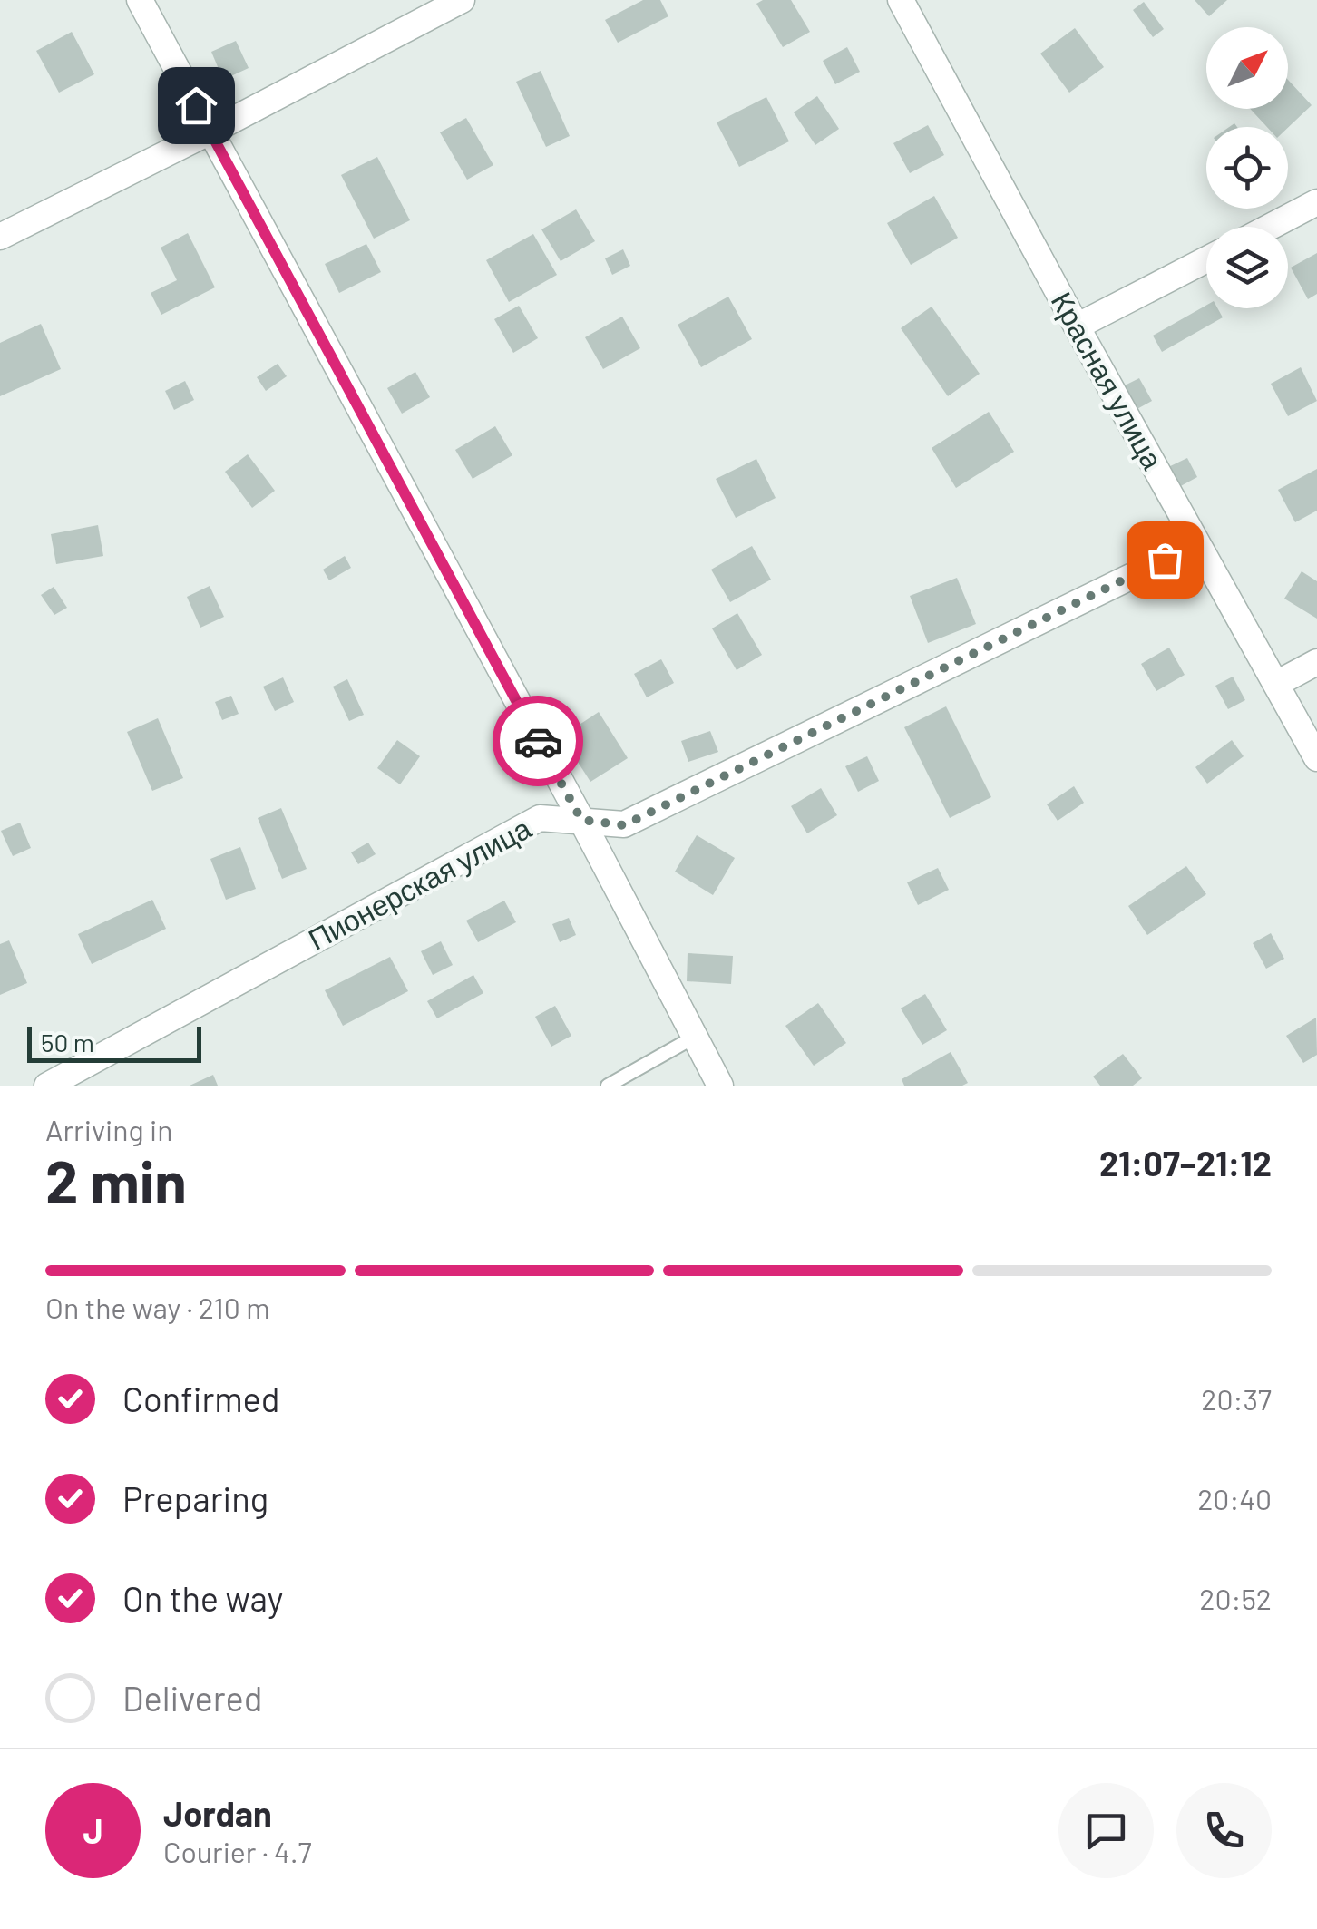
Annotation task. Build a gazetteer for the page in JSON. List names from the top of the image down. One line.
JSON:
{"streets":{"street":["Красная улица","Пионерская улица"]},"crossings":[["Красная улица","Пионерская улица"]],"scale_bar":"50 m","north":"top right","page":{"scale":"50 m","heading":["2 min","Arriving in","21:07–21:12"],"panel":["Jordan","Courier · 4.7"],"bar":"On the way · 210 m","list":[["Confirmed","20:37"],["Preparing","20:40"],["On the way","20:52"],"Delivered"],"round":"J"}}
